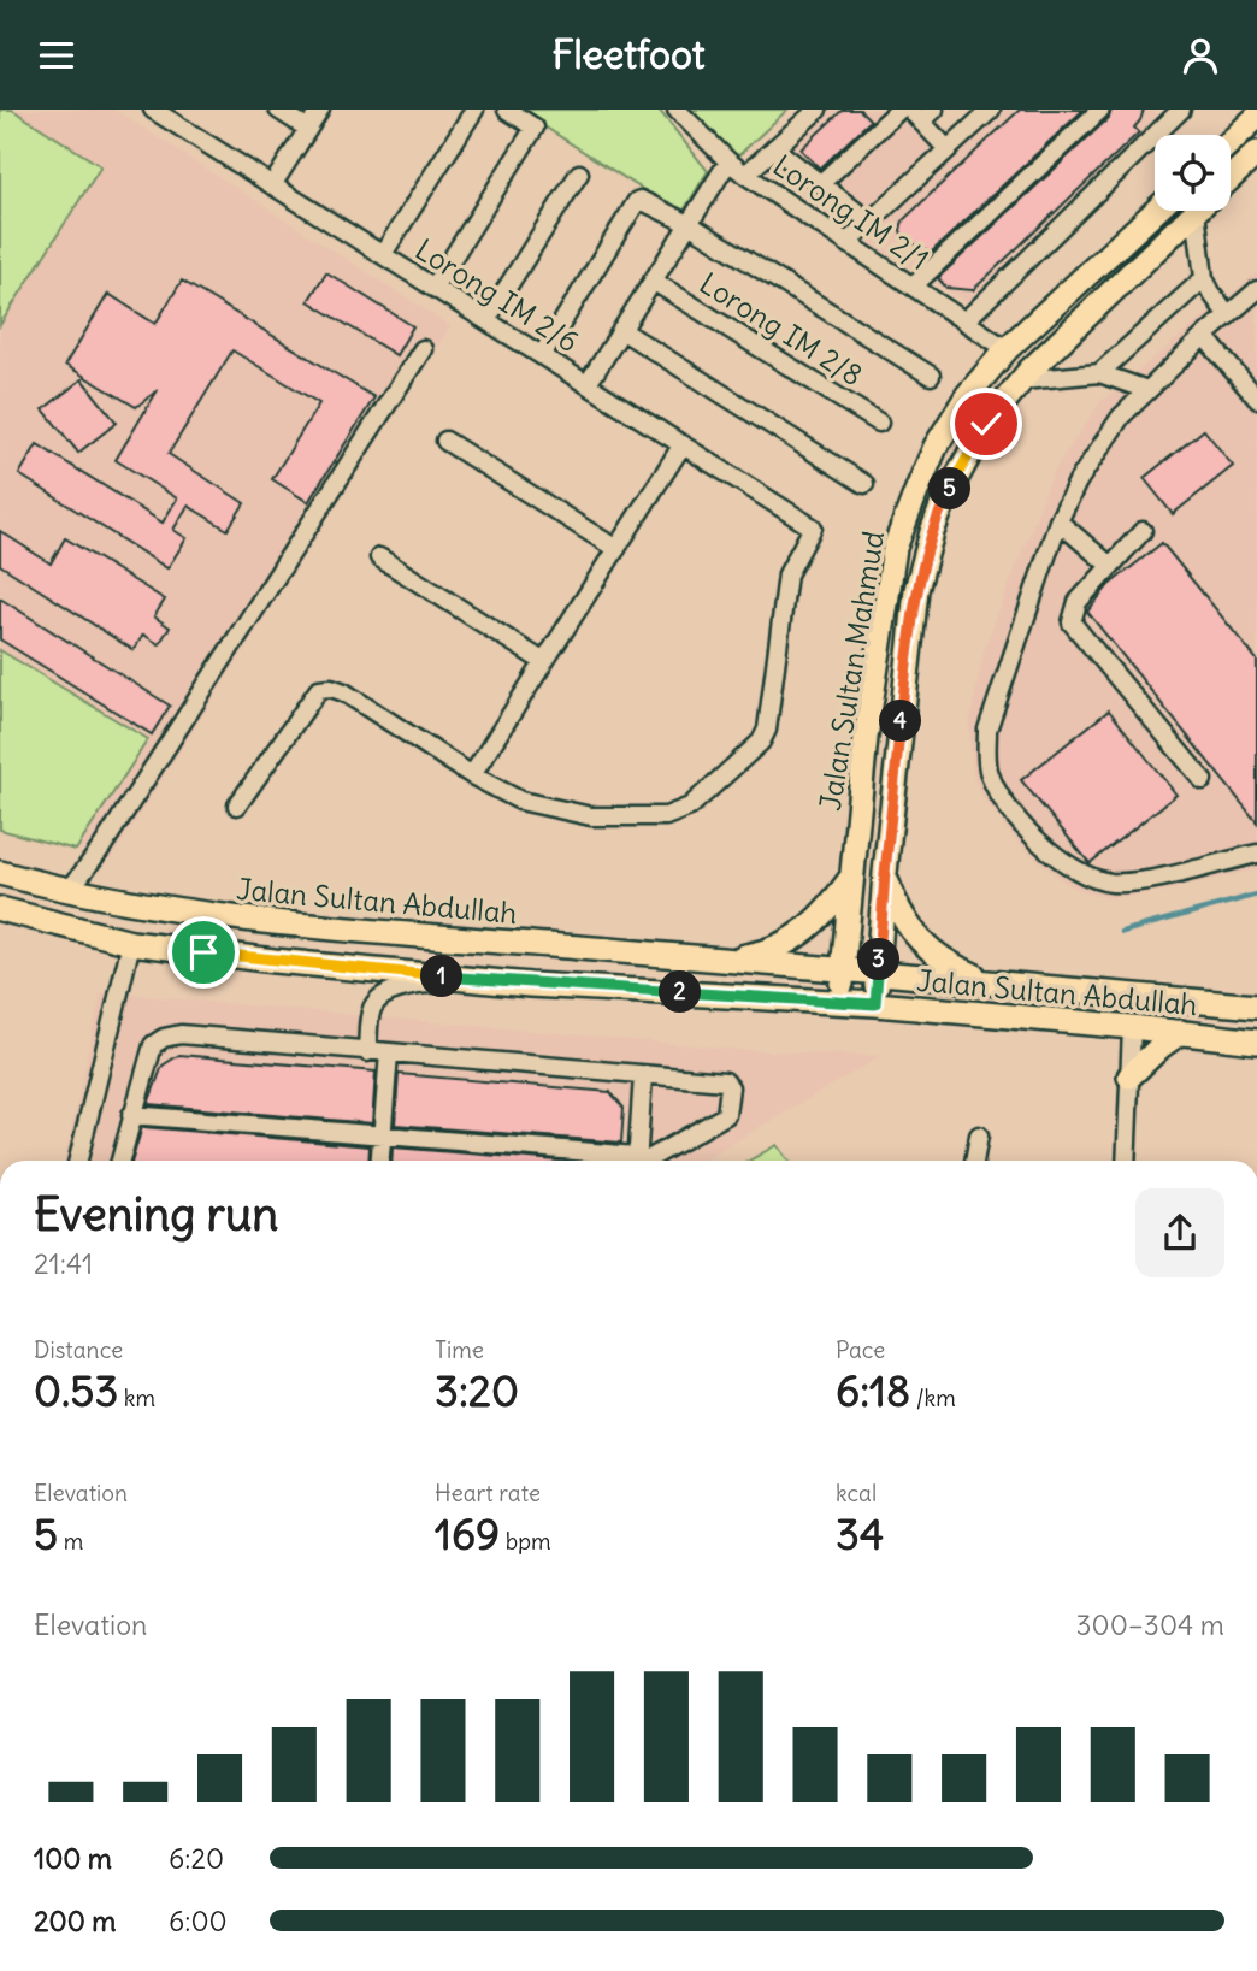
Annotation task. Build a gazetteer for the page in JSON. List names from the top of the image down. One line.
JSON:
{"streets":{"main road":["Jalan Sultan Mahmud","Jalan Sultan Abdullah"],"street":["Lorong IM 2/1","Lorong IM 2/6","Lorong IM 2/8"]},"crossings":[["Lorong IM 2/1","Jalan Sultan Mahmud"],["Jalan Sultan Mahmud","Jalan Sultan Abdullah"]],"page":{"header":"Fleetfoot","pins":["5","4","3","1","2"],"heading":["Evening run","21:41"],"stats":[["Distance","0.53 km"],["Time","3:20"],["Pace","6:18 /km"],["Elevation","5 m"],["Heart rate","169 bpm"],["kcal","34"]],"chart":["Elevation","300–304 m"],"list":[{"name":"100 m","note":"6:20"},{"name":"200 m","note":"6:00"}]}}
